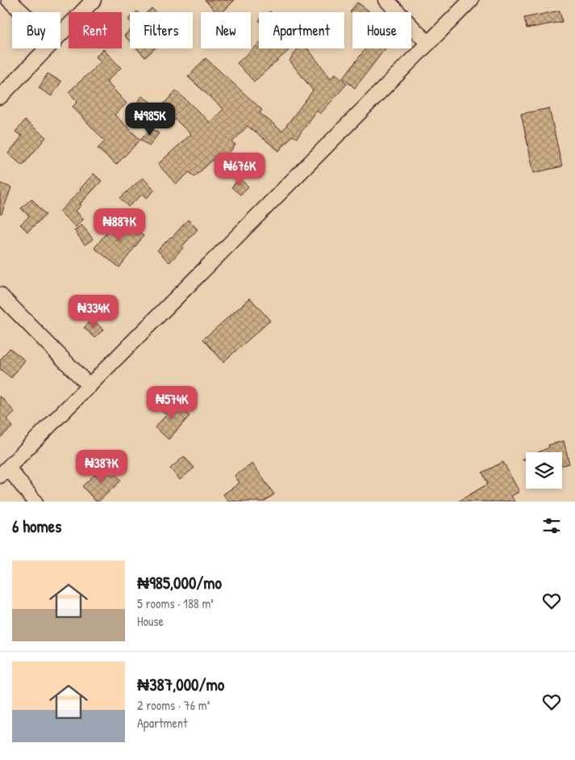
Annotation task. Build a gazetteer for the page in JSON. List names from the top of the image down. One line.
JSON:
{"page":{"chip":["Buy","Rent","Filters","New","Apartment","House"],"price":["₦985K","₦676K","₦887K","₦334K","₦574K","₦387K"],"heading":"6 homes","list":[{"name":"₦985,000/mo","note":"5 rooms · 188 m² · House"},{"name":"₦387,000/mo","note":"2 rooms · 76 m² · Apartment"}]}}
